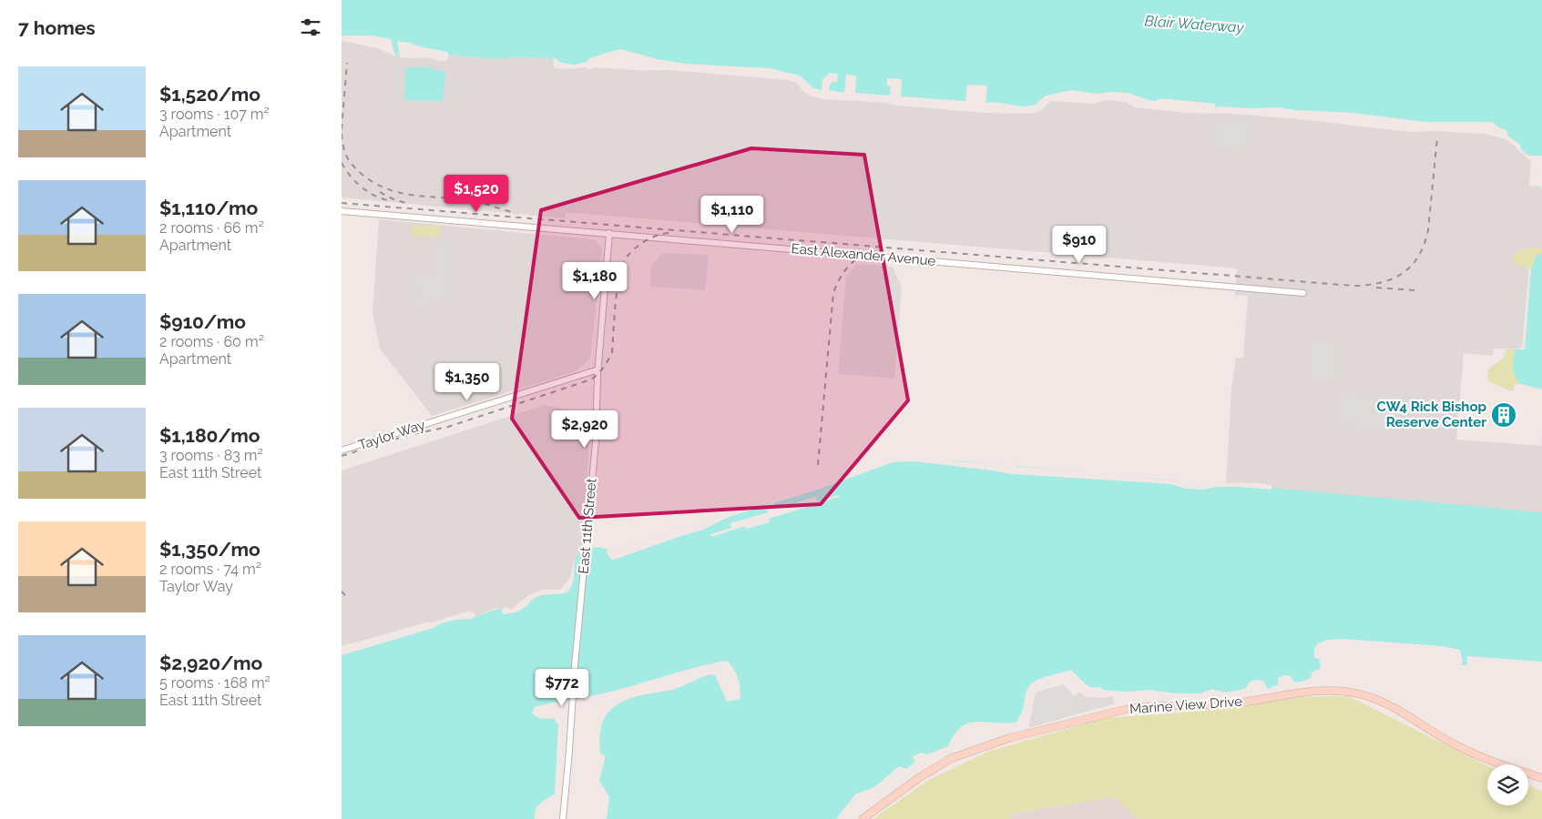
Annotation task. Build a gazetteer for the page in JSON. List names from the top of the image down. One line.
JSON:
{"streets":{"main road":["Marine View Drive"],"street":["East Alexander Avenue","Taylor Way","East 11th Street"]},"crossings":[["East Alexander Avenue","East 11th Street"],["Taylor Way","East 11th Street"]],"water":["Blair Waterway"],"places":{"building":["CW4 Rick Bishop Reserve Center"]},"page":{"heading":"7 homes","list":[{"name":"$1,520/mo","note":"3 rooms · 107 m² · Apartment"},{"name":"$1,110/mo","note":"2 rooms · 66 m² · Apartment"},{"name":"$910/mo","note":"2 rooms · 60 m² · Apartment"},{"name":"$1,180/mo","note":"3 rooms · 83 m² · East 11th Street"},{"name":"$1,350/mo","note":"2 rooms · 74 m² · Taylor Way"},{"name":"$2,920/mo","note":"5 rooms · 168 m² · East 11th Street"}],"price":["$1,520","$1,110","$910","$1,180","$1,350","$2,920","$772"]}}
